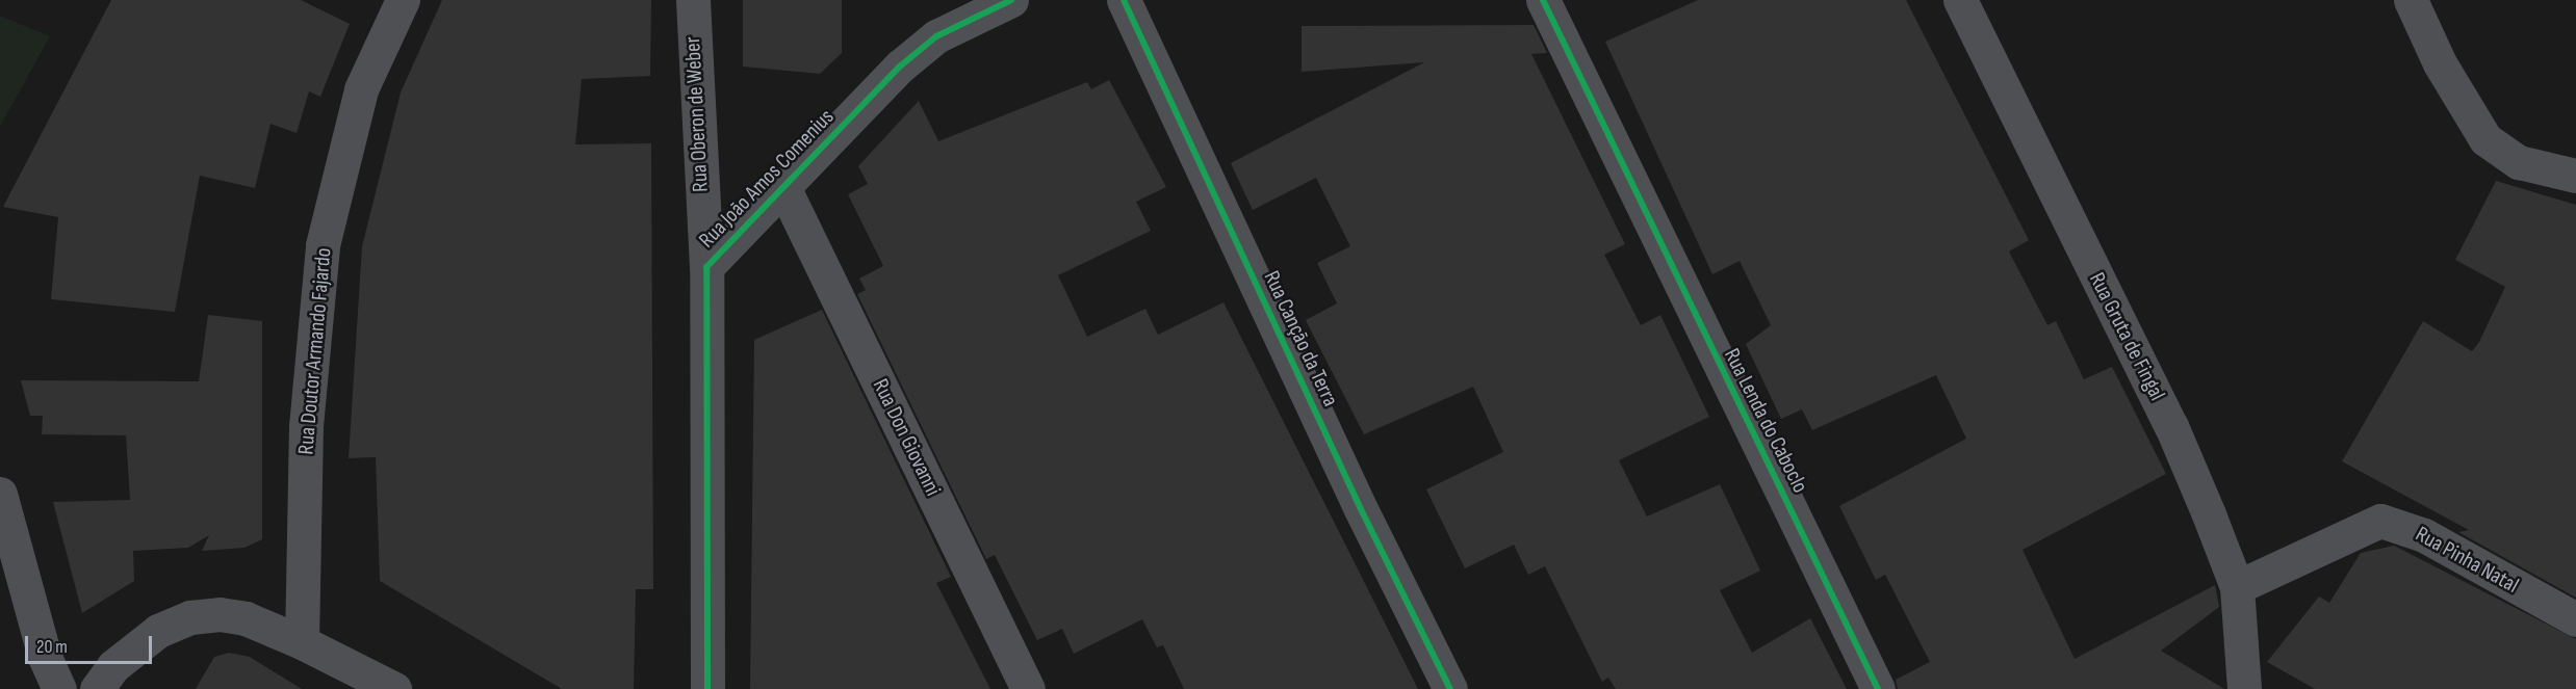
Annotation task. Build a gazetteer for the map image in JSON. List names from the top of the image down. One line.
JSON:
{"streets":{"street":["Rua Oberon de Weber","Rua João Amos Comenius","Rua Gruta de Fingal","Rua Canção da Terra","Rua Doutor Armando Fajardo","Rua Lenda do Caboclo","Rua Don Giovanni","Rua Pinha Natal"]},"crossings":[["Rua Oberon de Weber","Rua João Amos Comenius"],["Rua João Amos Comenius","Rua Don Giovanni"],["Rua Gruta de Fingal","Rua Pinha Natal"]],"scale_bar":"20 m"}
